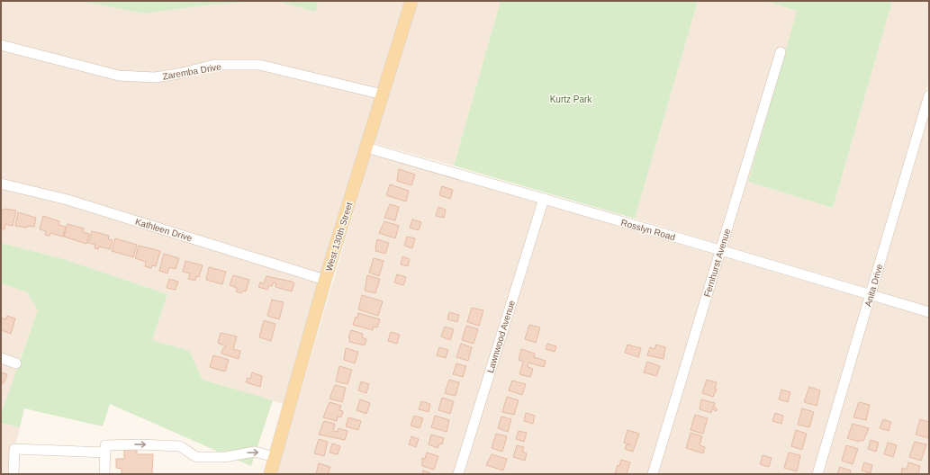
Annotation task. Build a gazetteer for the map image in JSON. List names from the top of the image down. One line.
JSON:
{"streets":{"main road":["West 130th Street"],"street":["Zaremba Drive","Kathleen Drive","Rosslyn Road","Fernhurst Avenue","Anita Drive","Lawnwood Avenue"]},"crossings":[["Zaremba Drive","West 130th Street"],["Kathleen Drive","West 130th Street"],["Rosslyn Road","West 130th Street"],["Rosslyn Road","Fernhurst Avenue"],["Rosslyn Road","Anita Drive"],["Rosslyn Road","Lawnwood Avenue"]],"parks":["Kurtz Park"]}
